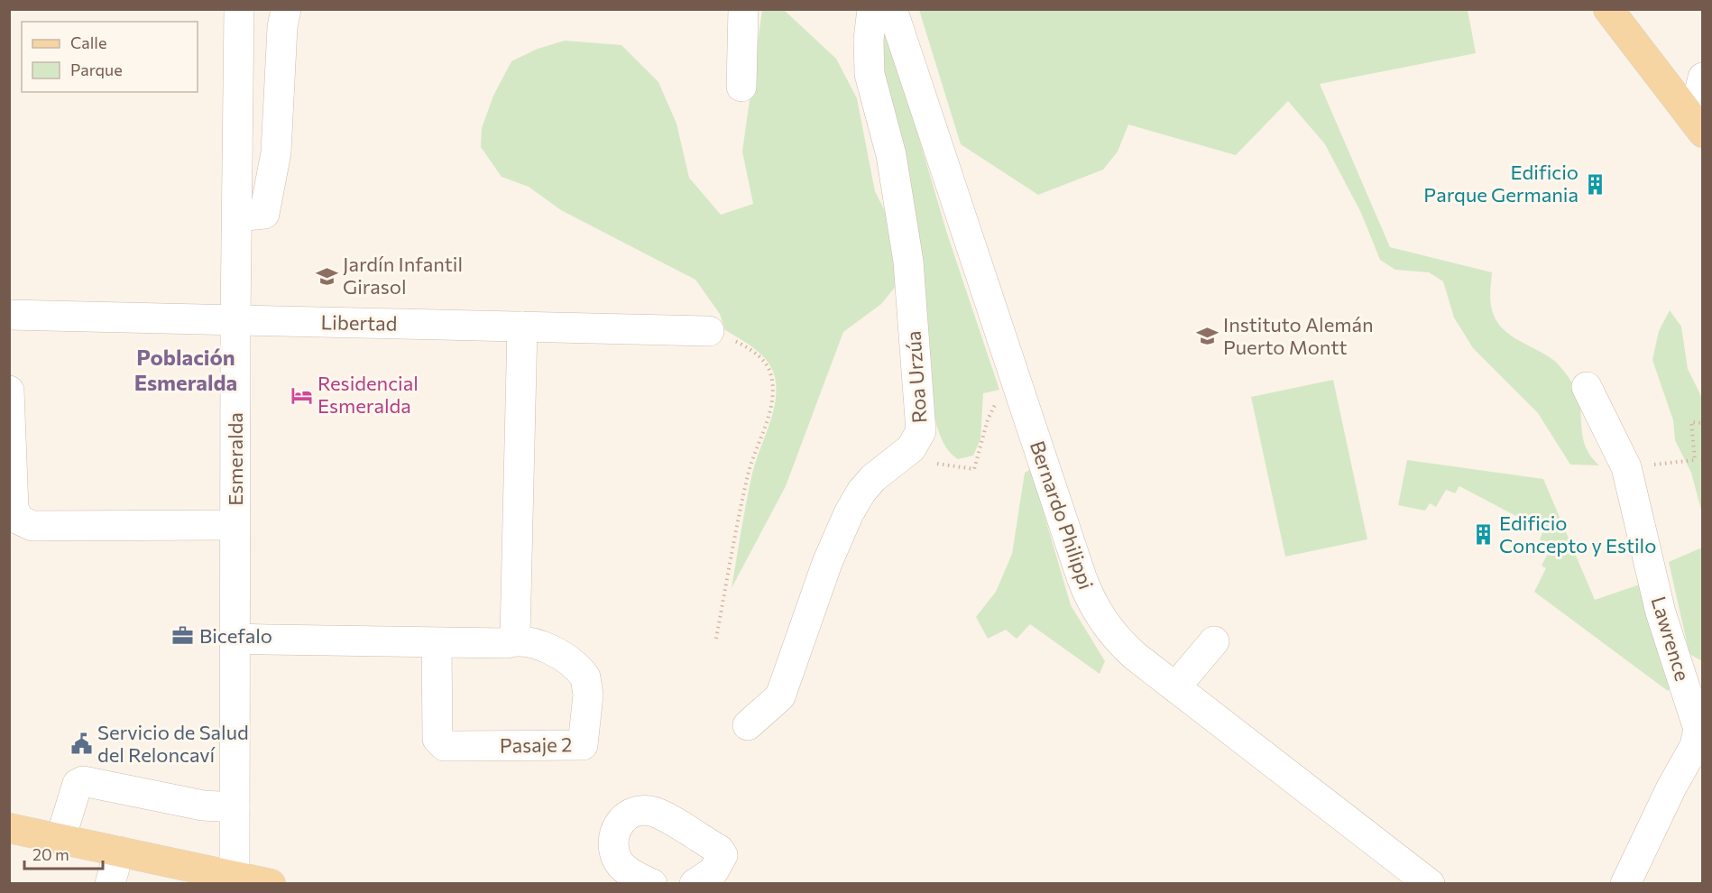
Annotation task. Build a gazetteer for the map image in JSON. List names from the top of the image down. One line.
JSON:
{"streets":{"street":["Libertad","Roa Urzúa","Esmeralda","Bernardo Philippi","Lawrence","Pasaje 2"]},"crossings":[["Libertad","Esmeralda"]],"districts":["Población Esmeralda"],"places":{"building":["Edificio Parque Germania","Edificio Concepto y Estilo"],"school or university":["Jardín Infantil Girasol","Instituto Alemán Puerto Montt"],"hotel":["Residencial Esmeralda"],"office":["Bicefalo"],"public building":["Servicio de Salud del Reloncaví"]},"legend":["Calle","Parque"],"scale_bar":"20 m"}
